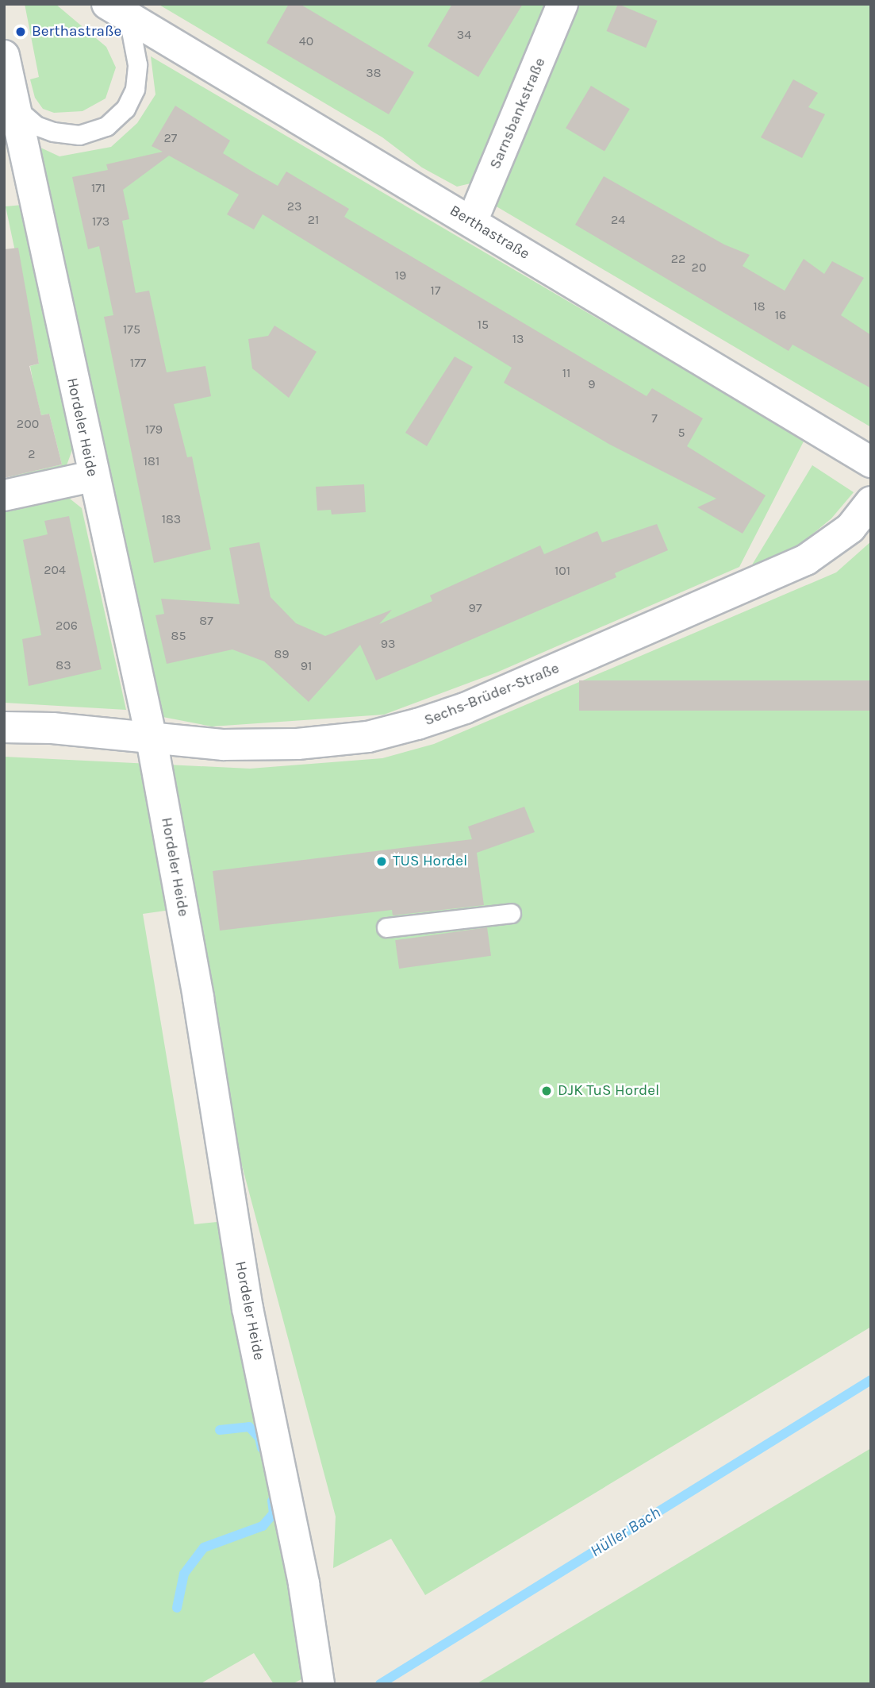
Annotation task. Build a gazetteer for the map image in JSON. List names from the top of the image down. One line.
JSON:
{"streets":{"street":["Sarnsbankstraße","Berthastraße","Hordeler Heide","Sechs-Brüder-Straße"]},"crossings":[["Sarnsbankstraße","Berthastraße"],["Hordeler Heide","Sechs-Brüder-Straße"]],"water":["Hüller Bach"],"places":["Berthastraße","TUS Hordel","DJK TuS Hordel"],"house_numbers":["34","40","38","27","171","23","21","24","173","22","20","19","17","18","16","15","175","13","177","11","9","7","200","179","5","2","181","183","204","101","97","87","206","85","93","89","83","91"]}
